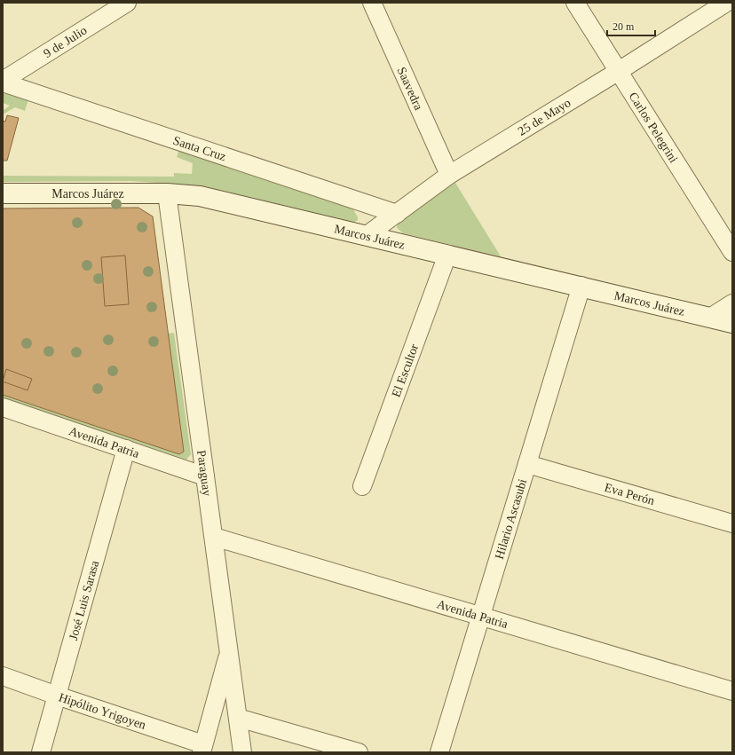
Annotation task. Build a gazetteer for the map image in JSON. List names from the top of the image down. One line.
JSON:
{"streets":{"main road":["Marcos Juárez"],"street":["9 de Julio","Saavedra","25 de Mayo","Carlos Pelegrini","Santa Cruz","El Escultor","Avenida Patria","Paraguay","Eva Perón","Hilario Ascasubi","José Luis Sarasa","Hipólito Yrigoyen"]},"crossings":[["9 de Julio","Santa Cruz"],["Saavedra","25 de Mayo"],["25 de Mayo","Carlos Pelegrini"],["25 de Mayo","Santa Cruz"],["25 de Mayo","Marcos Juárez"],["Marcos Juárez","El Escultor"],["Marcos Juárez","Paraguay"],["Marcos Juárez","Hilario Ascasubi"],["Avenida Patria","Paraguay"],["Avenida Patria","Hilario Ascasubi"],["Avenida Patria","José Luis Sarasa"],["Eva Perón","Hilario Ascasubi"],["José Luis Sarasa","Hipólito Yrigoyen"]],"scale_bar":"20 m"}
